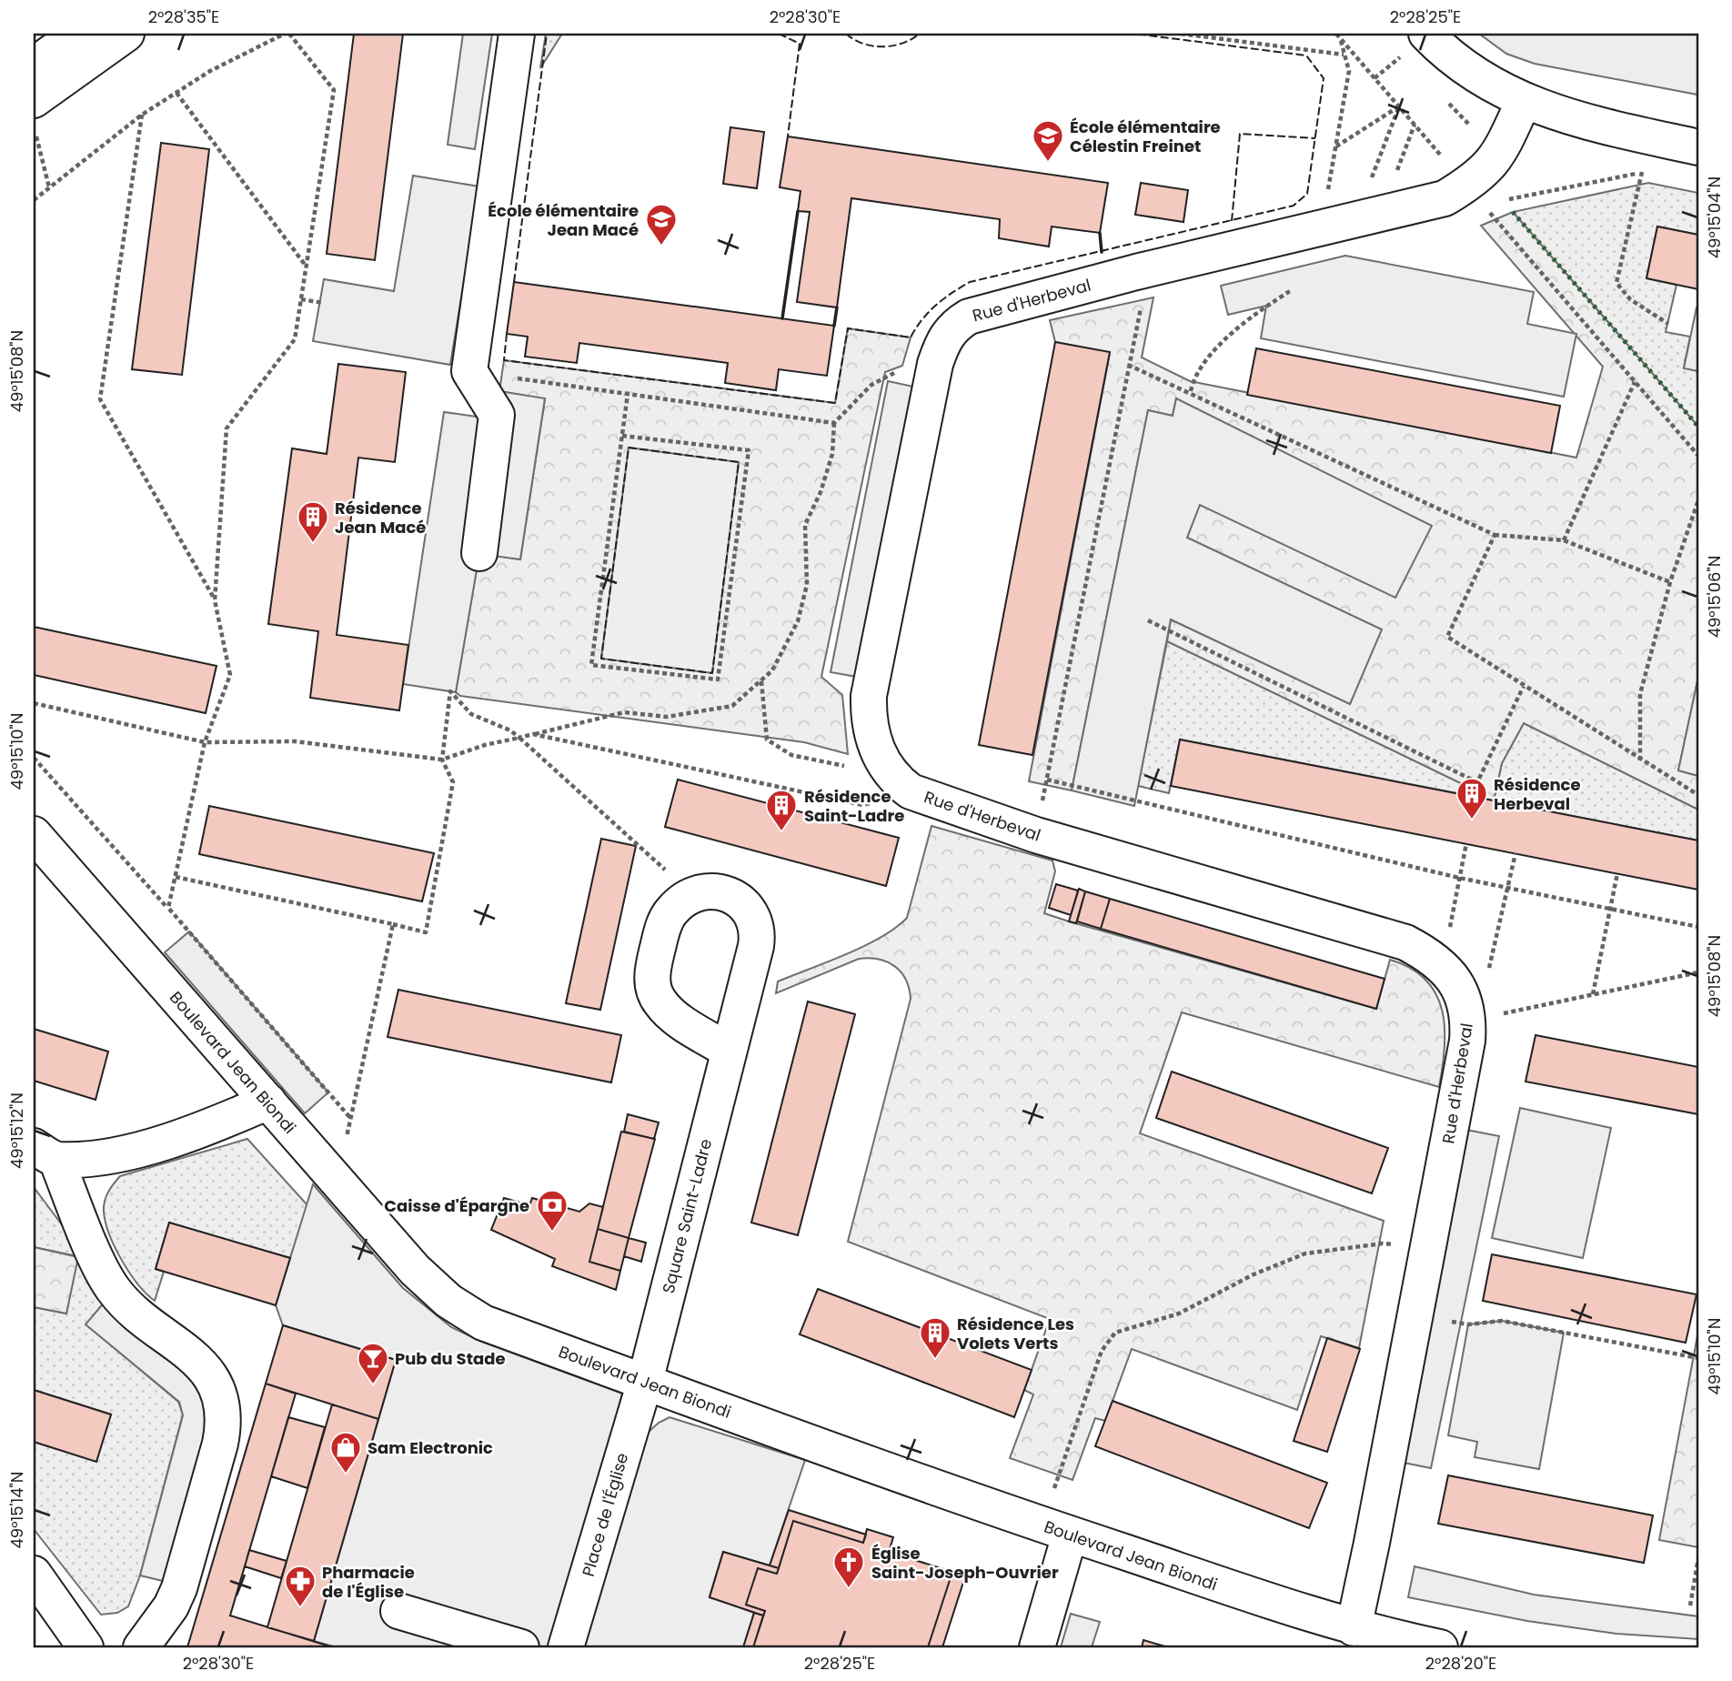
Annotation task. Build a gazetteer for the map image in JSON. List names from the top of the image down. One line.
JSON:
{"streets":{"street":["Rue d'Herbeval","Boulevard Jean Biondi","Square Saint-Ladre","Place de l'Église"]},"crossings":[["Rue d'Herbeval","Boulevard Jean Biondi"],["Boulevard Jean Biondi","Square Saint-Ladre"],["Boulevard Jean Biondi","Place de l'Église"],["Square Saint-Ladre","Place de l'Église"]],"places":{"school or university":["École élémentaire Célestin Freinet","École élémentaire Jean Macé"],"building":["Résidence Jean Macé","Résidence Herbeval","Résidence Saint-Ladre","Résidence Les Volets Verts"],"bank":["Caisse d'Épargne"],"bar":["Pub du Stade"],"shop":["Sam Electronic"],"church":["Église Saint-Joseph-Ouvrier"],"pharmacy":["Pharmacie de l'Église"]},"coordinates":["2°28'35\"E","2°28'30\"E","2°28'25\"E","49°15'04\"N","49°15'08\"N","49°15'06\"N","49°15'10\"N","49°15'12\"N","49°15'14\"N","2°28'20\"E"]}
